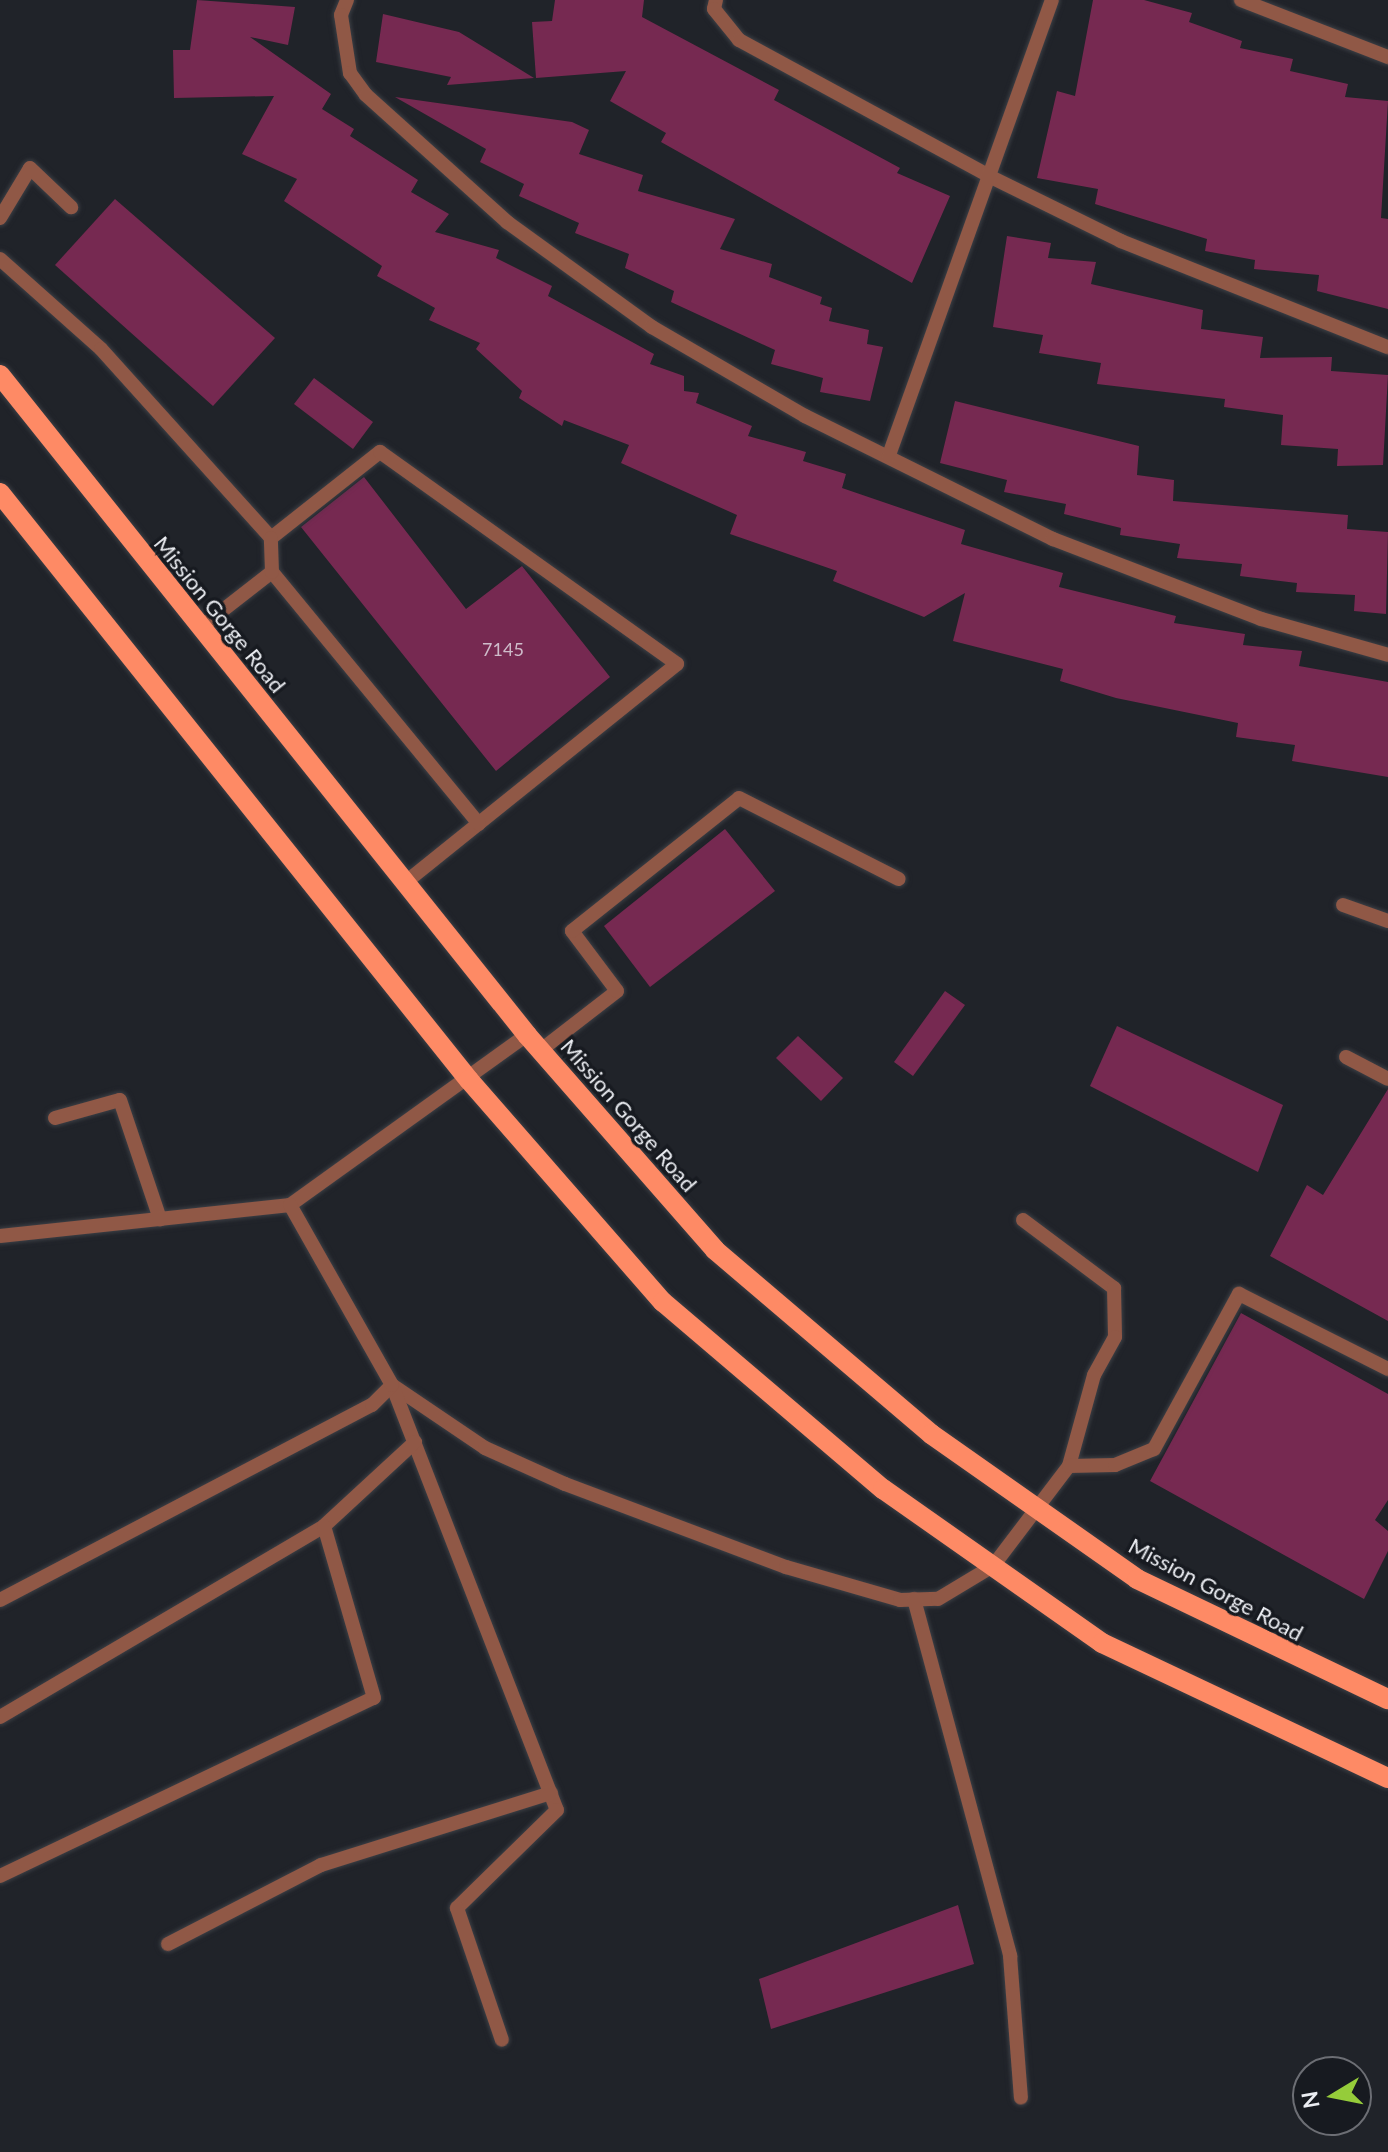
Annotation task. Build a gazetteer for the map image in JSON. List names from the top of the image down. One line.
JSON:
{"streets":{"main road":["Mission Gorge Road"]},"house_numbers":["7145"],"north":"left"}
